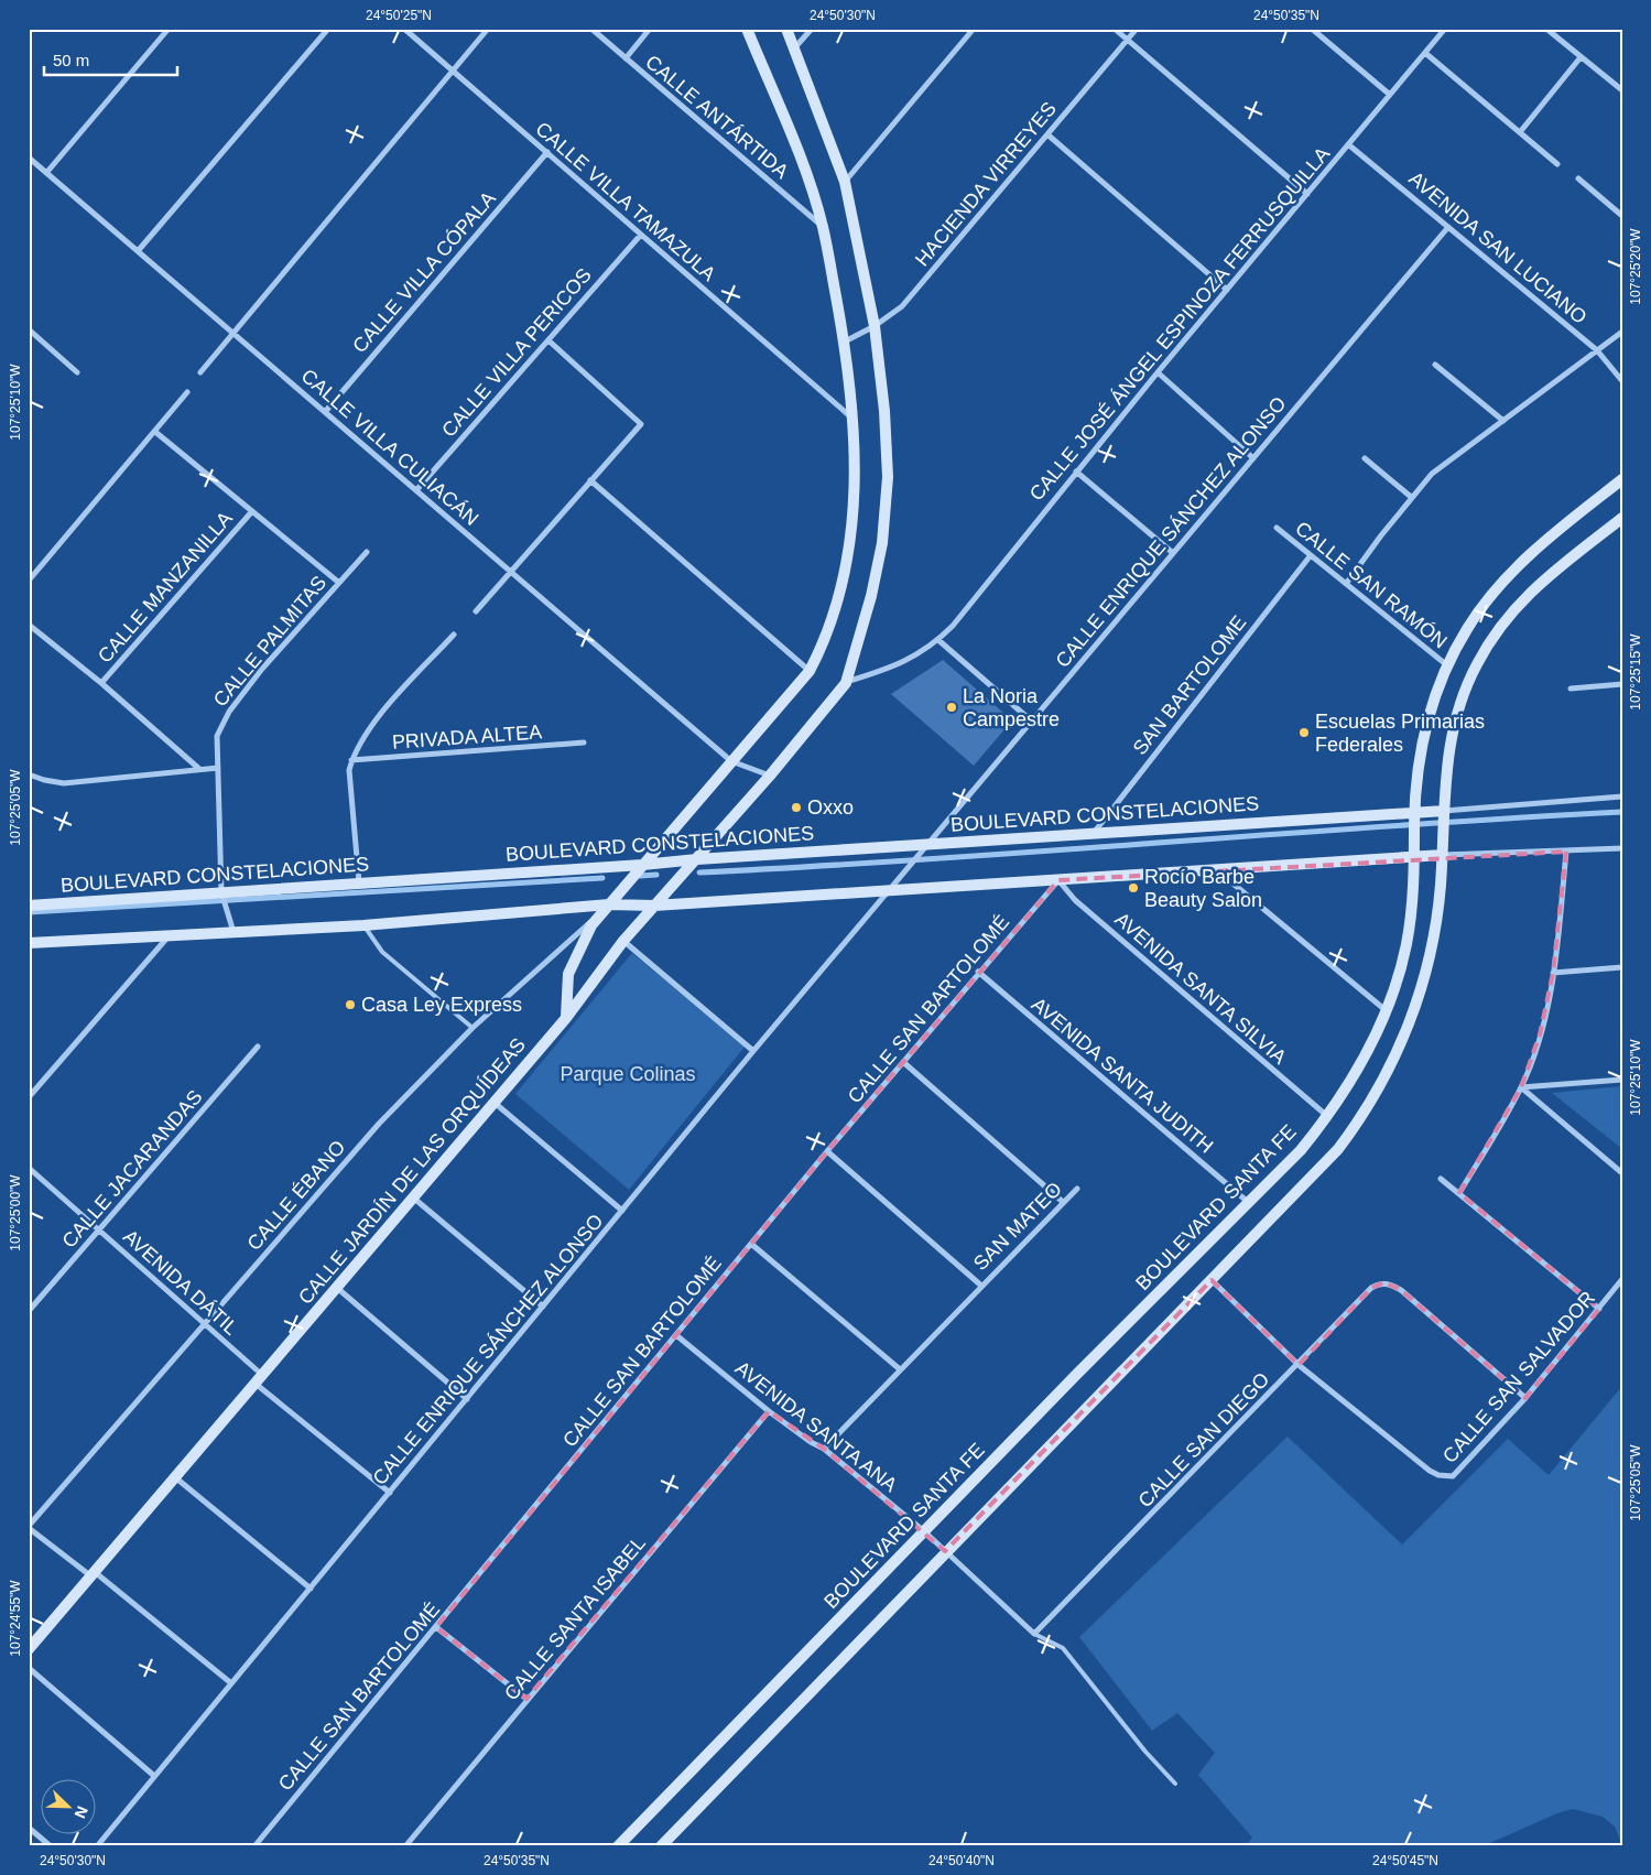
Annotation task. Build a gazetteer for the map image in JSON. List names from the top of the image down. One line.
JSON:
{"streets":{"street":["CALLE ANTÁRTIDA","HACIENDA VIRREYES","CALLE VILLA TAMAZULA","AVENIDA SAN LUCIANO","CALLE VILLA CÓPALA","CALLE JOSÉ ÁNGEL ESPINOZA FERRUSQUILLA","CALLE VILLA PERICOS","CALLE VILLA CULIACÁN","CALLE ENRIQUE SÁNCHEZ ALONSO","CALLE SAN RAMÓN","CALLE MANZANILLA","CALLE PALMITAS","SAN BARTOLOME","PRIVADA ALTEA","BOULEVARD CONSTELACIONES","AVENIDA SANTA SILVIA","CALLE SAN BARTOLOMÉ","AVENIDA SANTA JUDITH","CALLE JACARANDAS","CALLE JARDÍN DE LAS ORQUÍDEAS","CALLE ÉBANO","BOULEVARD SANTA FE","SAN MATEO","AVENIDA DÁTIL","CALLE SAN SALVADOR","AVENIDA SANTA ANA","CALLE SAN DIEGO","CALLE SANTA ISABEL"]},"crossings":[["CALLE VILLA TAMAZULA","CALLE VILLA CÓPALA"],["CALLE VILLA TAMAZULA","CALLE VILLA PERICOS"],["AVENIDA SAN LUCIANO","CALLE JOSÉ ÁNGEL ESPINOZA FERRUSQUILLA"],["AVENIDA SAN LUCIANO","CALLE ENRIQUE SÁNCHEZ ALONSO"],["CALLE VILLA CÓPALA","CALLE VILLA CULIACÁN"],["CALLE JOSÉ ÁNGEL ESPINOZA FERRUSQUILLA","CALLE JARDÍN DE LAS ORQUÍDEAS"],["CALLE VILLA PERICOS","CALLE VILLA CULIACÁN"],["CALLE VILLA CULIACÁN","CALLE JARDÍN DE LAS ORQUÍDEAS"],["CALLE ENRIQUE SÁNCHEZ ALONSO","BOULEVARD CONSTELACIONES"],["CALLE ENRIQUE SÁNCHEZ ALONSO","AVENIDA DÁTIL"],["CALLE SAN RAMÓN","SAN BARTOLOME"],["CALLE SAN RAMÓN","BOULEVARD SANTA FE"],["CALLE PALMITAS","BOULEVARD CONSTELACIONES"],["SAN BARTOLOME","BOULEVARD CONSTELACIONES"],["BOULEVARD CONSTELACIONES","CALLE JARDÍN DE LAS ORQUÍDEAS"],["BOULEVARD CONSTELACIONES","BOULEVARD SANTA FE"],["AVENIDA SANTA SILVIA","CALLE SAN BARTOLOMÉ"],["AVENIDA SANTA SILVIA","BOULEVARD SANTA FE"],["CALLE SAN BARTOLOMÉ","AVENIDA SANTA JUDITH"],["CALLE SAN BARTOLOMÉ","AVENIDA SANTA ANA"],["AVENIDA SANTA JUDITH","BOULEVARD SANTA FE"],["CALLE JACARANDAS","AVENIDA DÁTIL"],["CALLE JARDÍN DE LAS ORQUÍDEAS","AVENIDA DÁTIL"],["CALLE ÉBANO","AVENIDA DÁTIL"],["BOULEVARD SANTA FE","AVENIDA SANTA ANA"],["SAN MATEO","AVENIDA SANTA ANA"],["CALLE SAN SALVADOR","CALLE SAN DIEGO"],["AVENIDA SANTA ANA","CALLE SAN DIEGO"],["AVENIDA SANTA ANA","CALLE SANTA ISABEL"]],"parks":["Parque Colinas"],"places":["La Noria Campestre","Escuelas Primarias Federales","Oxxo","Rocío Barbe Beauty Salon","Casa Ley Express"],"scale_bar":"50 m","north":"bottom right","coordinates":["24°50'25\"N","24°50'30\"N","24°50'35\"N","107°25'20\"W","107°25'10\"W","107°25'15\"W","107°25'05\"W","107°25'00\"W","107°24'55\"W","24°50'40\"N","24°50'45\"N"]}
